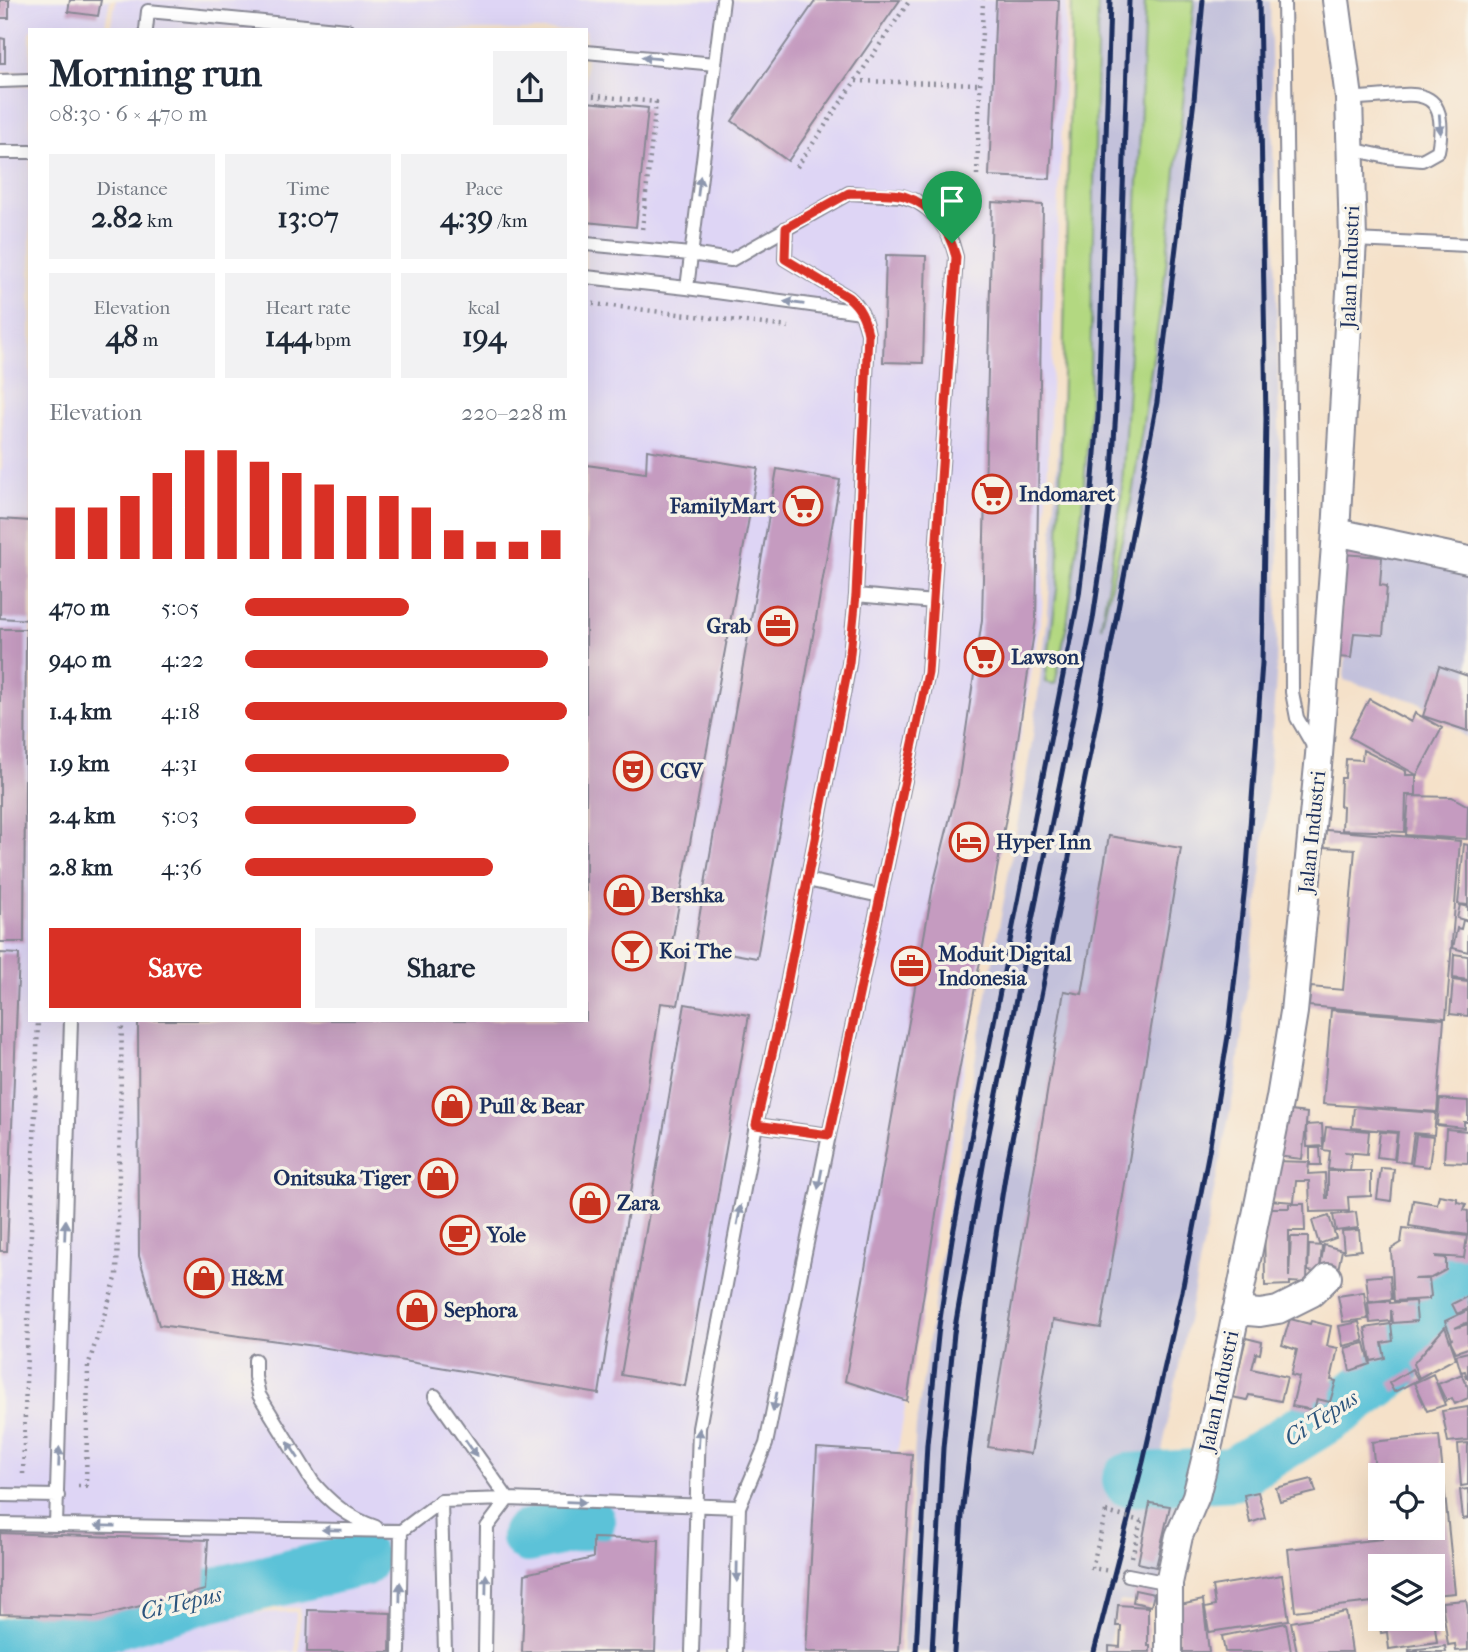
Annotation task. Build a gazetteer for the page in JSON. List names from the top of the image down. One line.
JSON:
{"streets":{"street":["Jalan Industri"]},"water":["Ci Tepus"],"places":{"supermarket":["Indomaret","FamilyMart","Lawson"],"office":["Grab","Moduit Digital Indonesia"],"theatre":["CGV"],"hotel":["Hyper Inn"],"shop":["Bershka","Pull & Bear","Onitsuka Tiger","Zara","H&M","Sephora"],"bar":["Koi The"],"cafe":["Yole"]},"page":{"heading":["Morning run","08:30 · 6 × 470 m"],"stats":[["Distance","2.82 km"],["Time","13:07"],["Pace","4:39 /km"],["Elevation","48 m"],["Heart rate","144 bpm"],["kcal","194"]],"chart":["Elevation","220–228 m"],"list":[{"name":"470 m","note":"5:05"},{"name":"940 m","note":"4:22"},{"name":"1.4 km","note":"4:18"},{"name":"1.9 km","note":"4:31"},{"name":"2.4 km","note":"5:03"},{"name":"2.8 km","note":"4:36"}],"buttons":["Save","Share"]}}
